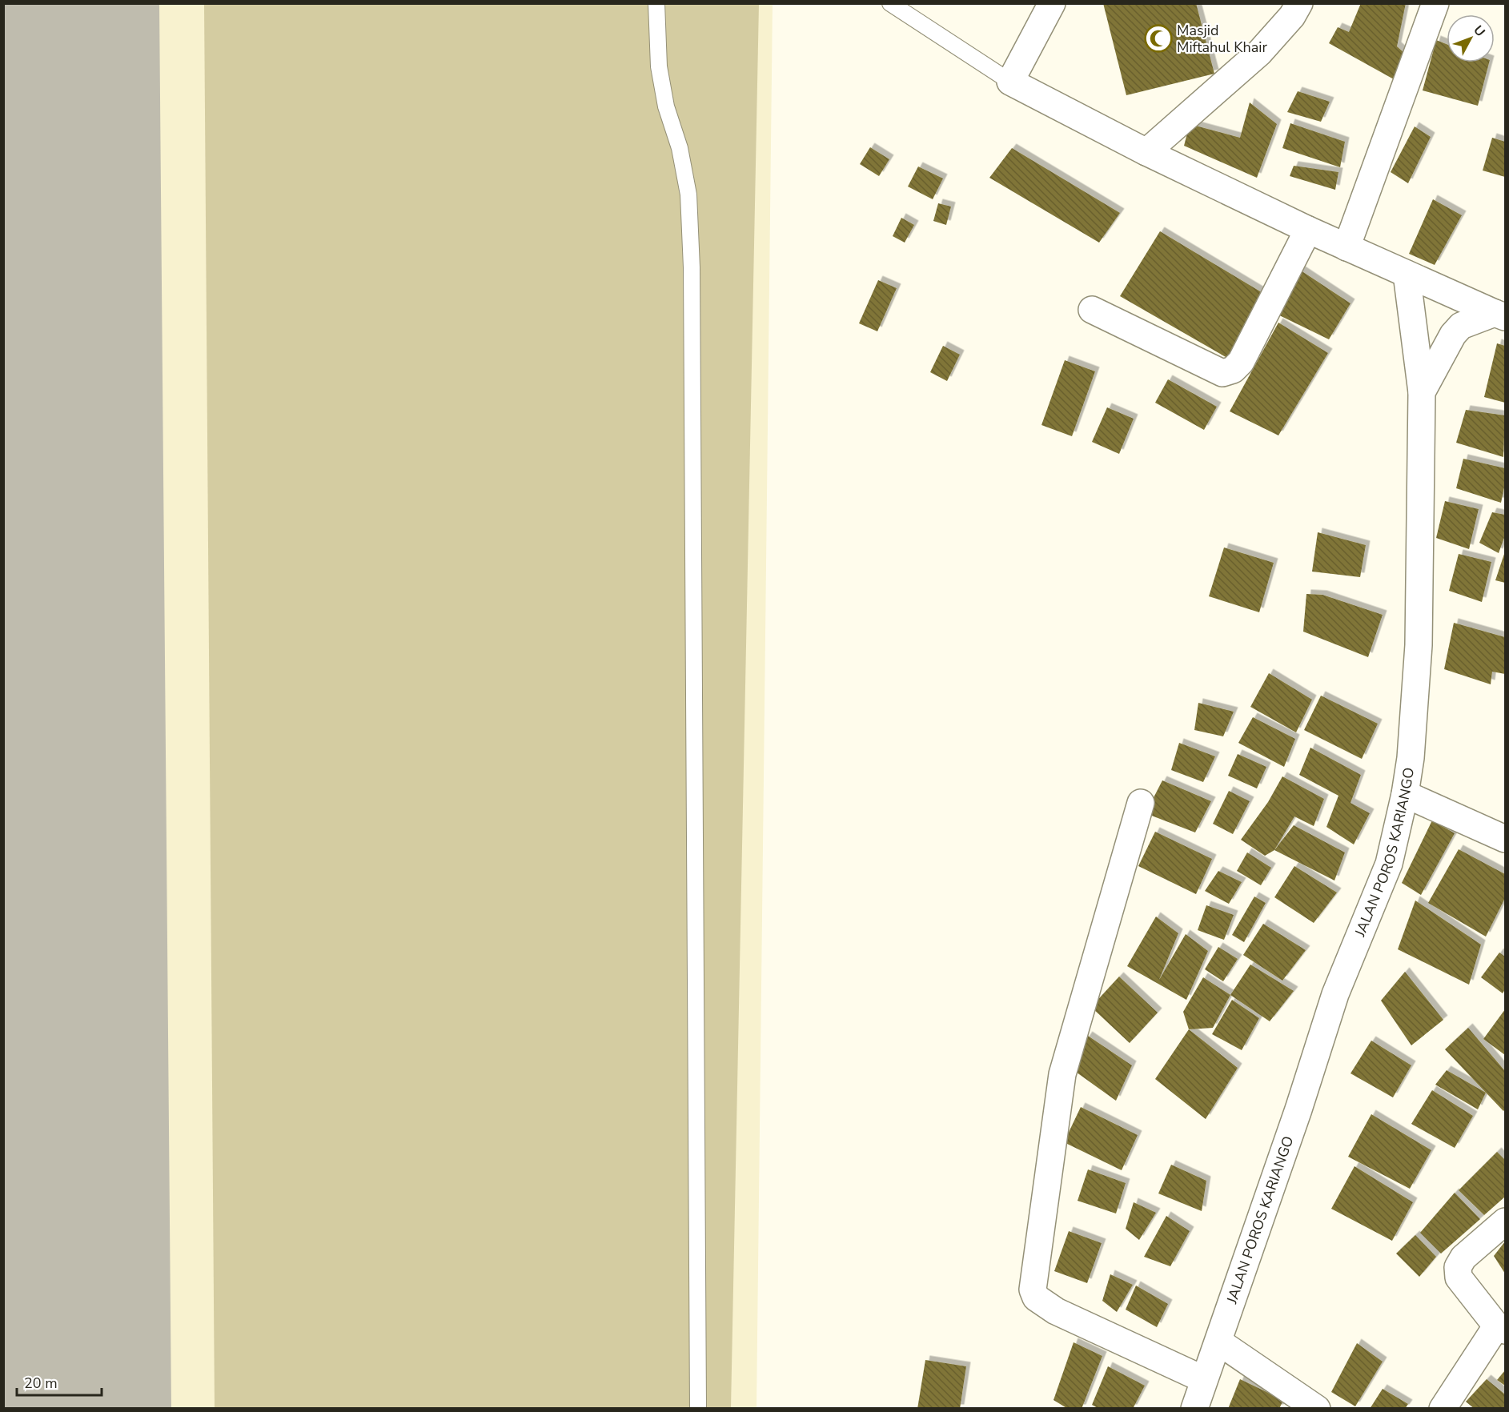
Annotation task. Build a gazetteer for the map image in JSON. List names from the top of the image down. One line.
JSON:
{"streets":{"street":["JALAN POROS KARIANGO"]},"places":{"mosque":["Masjid Miftahul Khair"]},"scale_bar":"20 m","north":"top right"}
